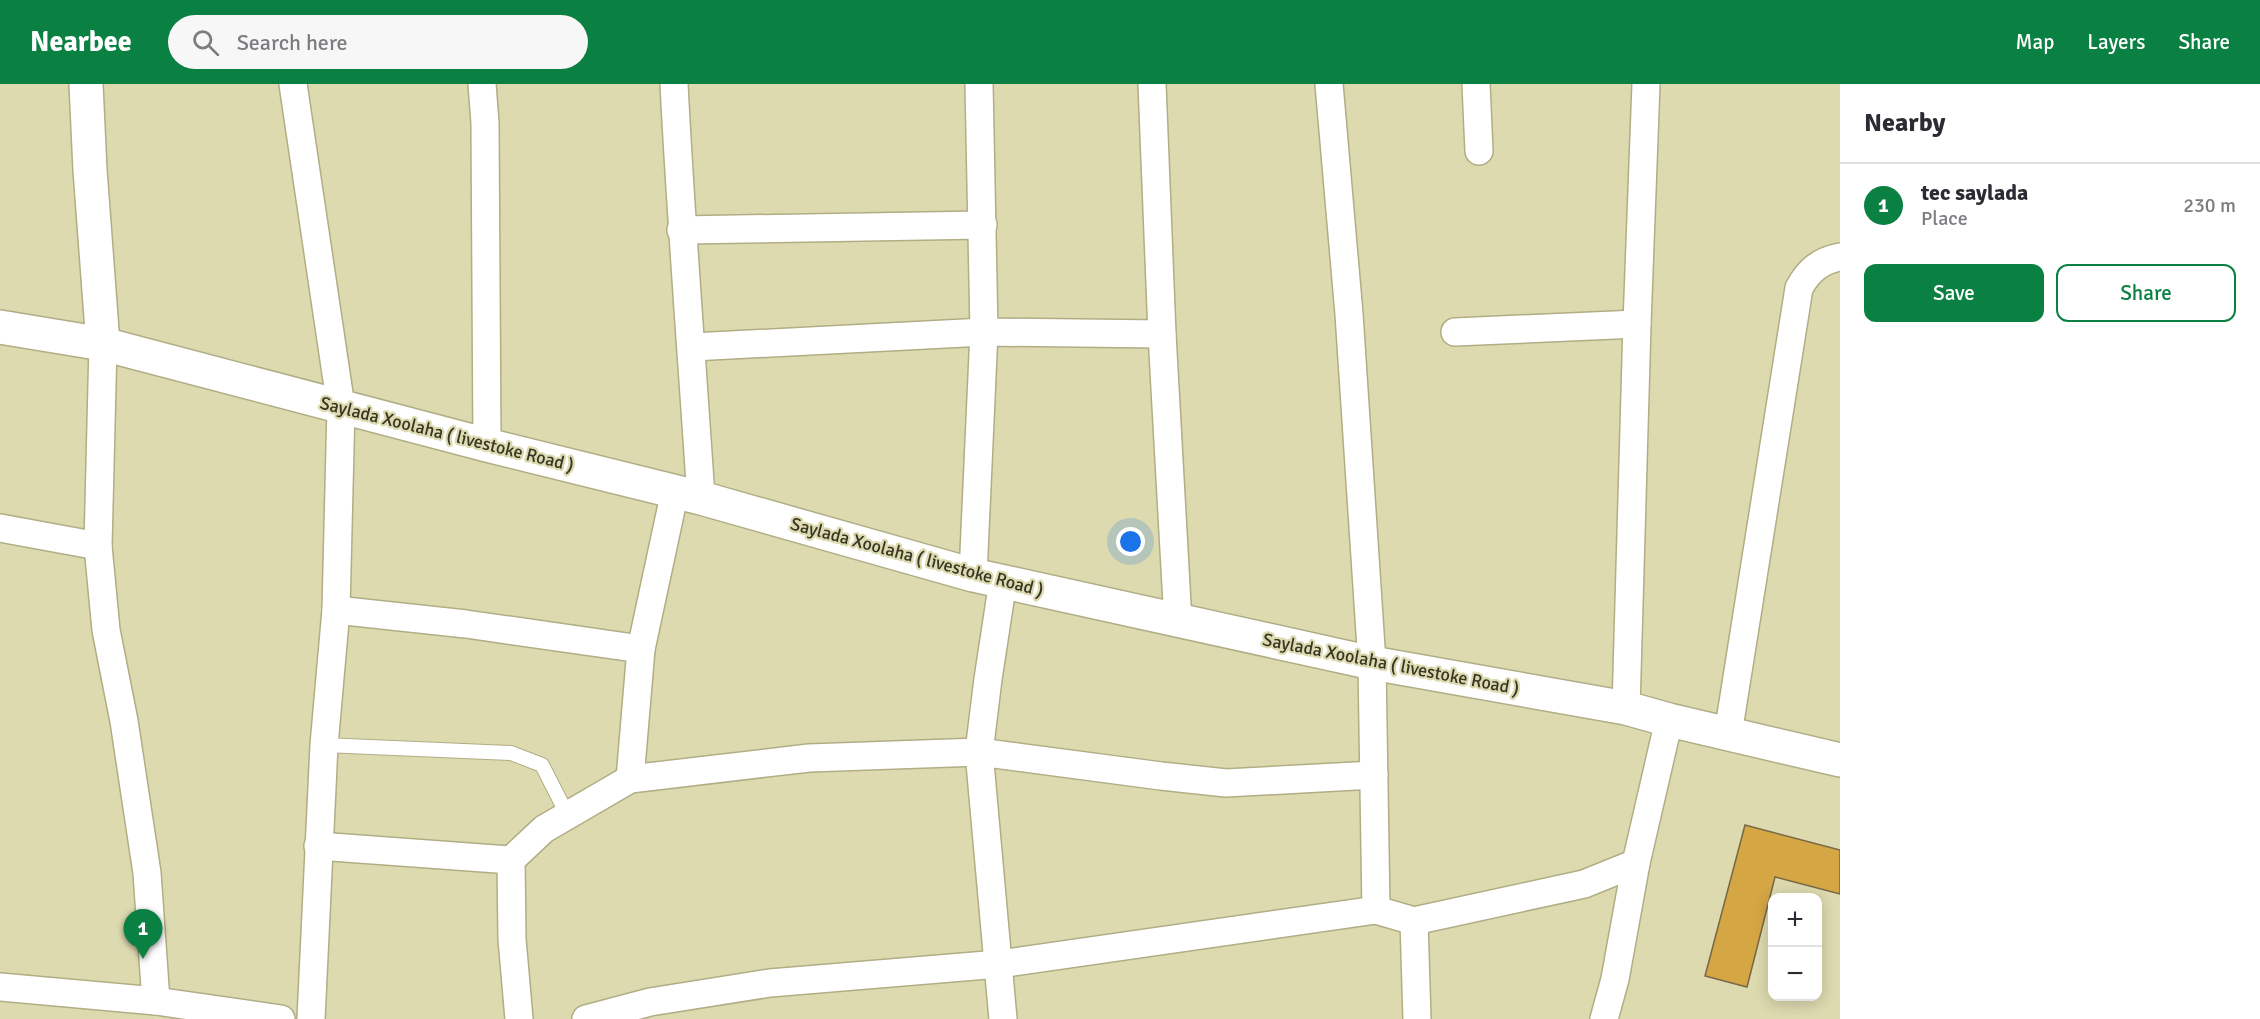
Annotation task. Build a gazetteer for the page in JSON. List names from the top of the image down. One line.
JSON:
{"streets":{"street":["Saylada Xoolaha ( livestoke Road )"]},"page":{"header":"Nearbee","search":"Search here","nav":["Map","Layers","Share"],"heading":"Nearby","list":[{"mark":"1","name":"tec saylada","note":"Place","value":"230 m"}],"buttons":["Save","Share"],"map_buttons":["+","−"],"pins":"1"}}
